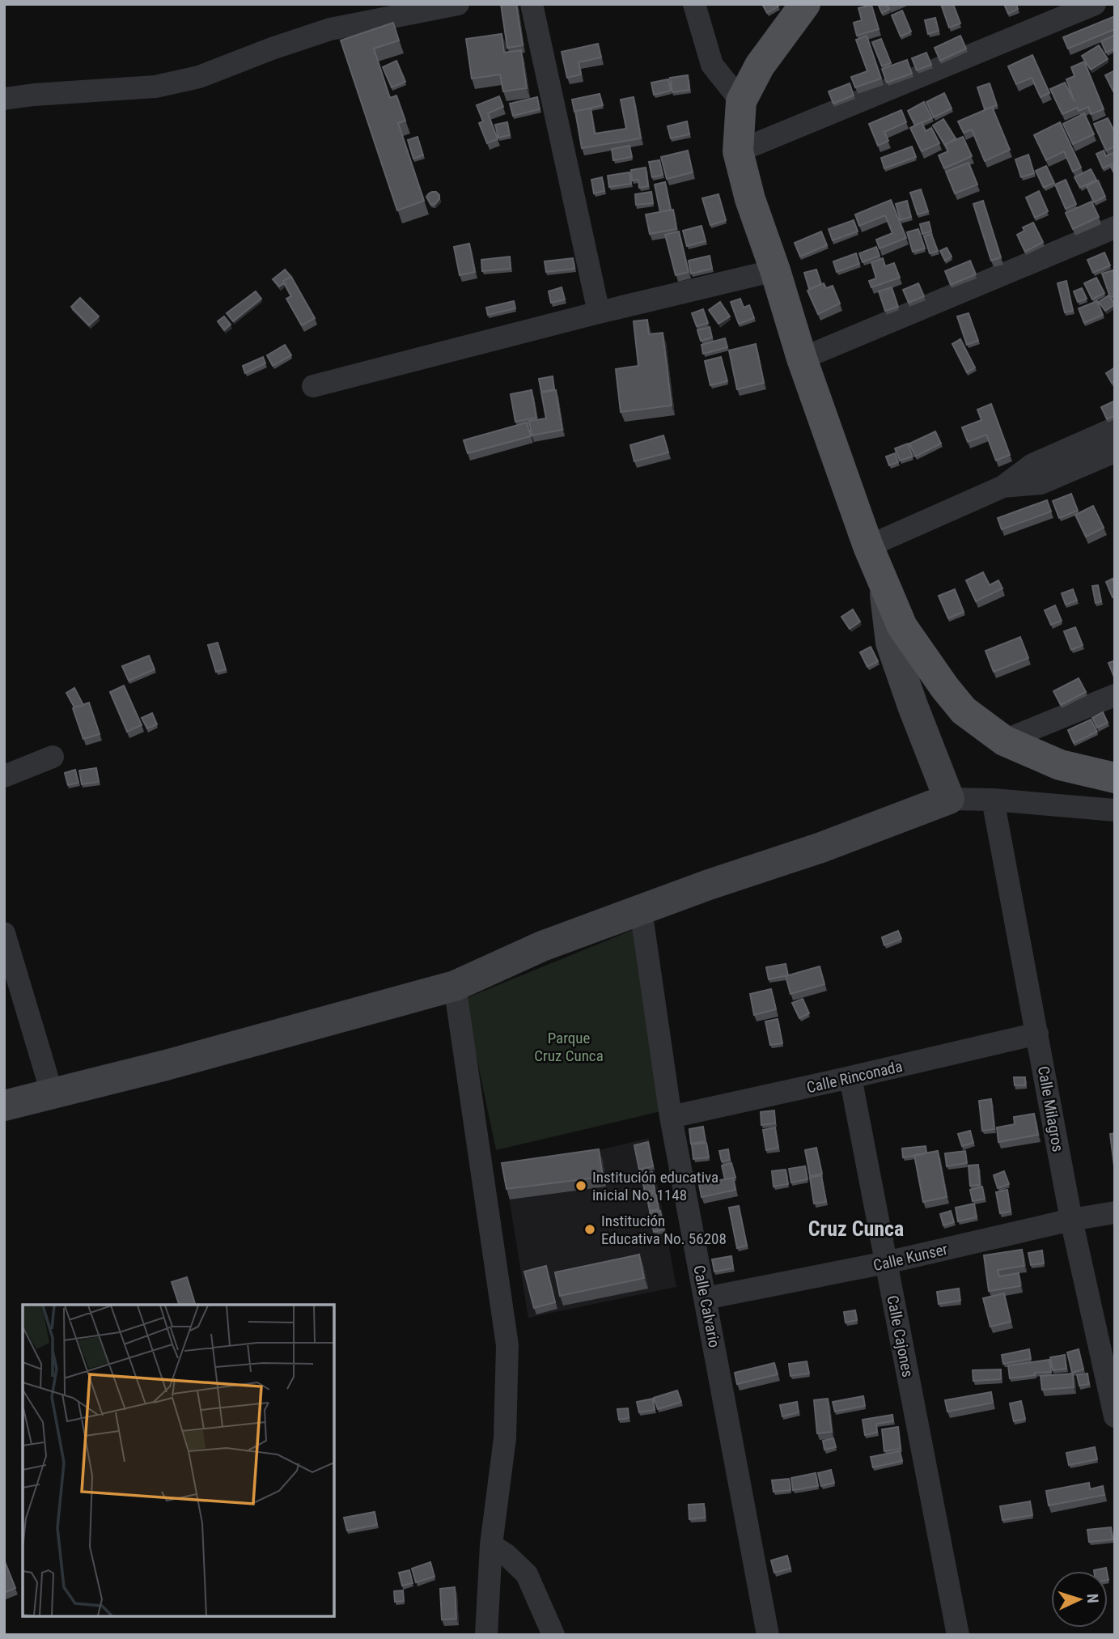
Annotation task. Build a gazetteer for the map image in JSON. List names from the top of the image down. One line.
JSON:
{"streets":{"street":["Calle Rinconada","Calle Milagros","Calle Kunser","Calle Calvario","Calle Cajones"]},"crossings":[["Calle Rinconada","Calle Milagros"],["Calle Rinconada","Calle Calvario"],["Calle Rinconada","Calle Cajones"],["Calle Milagros","Calle Kunser"],["Calle Kunser","Calle Calvario"],["Calle Kunser","Calle Cajones"]],"districts":["Cruz Cunca"],"parks":["Parque Cruz Cunca"],"places":["Institución educativa inicial No. 1148","Institución Educativa No. 56208"],"north":"right"}
